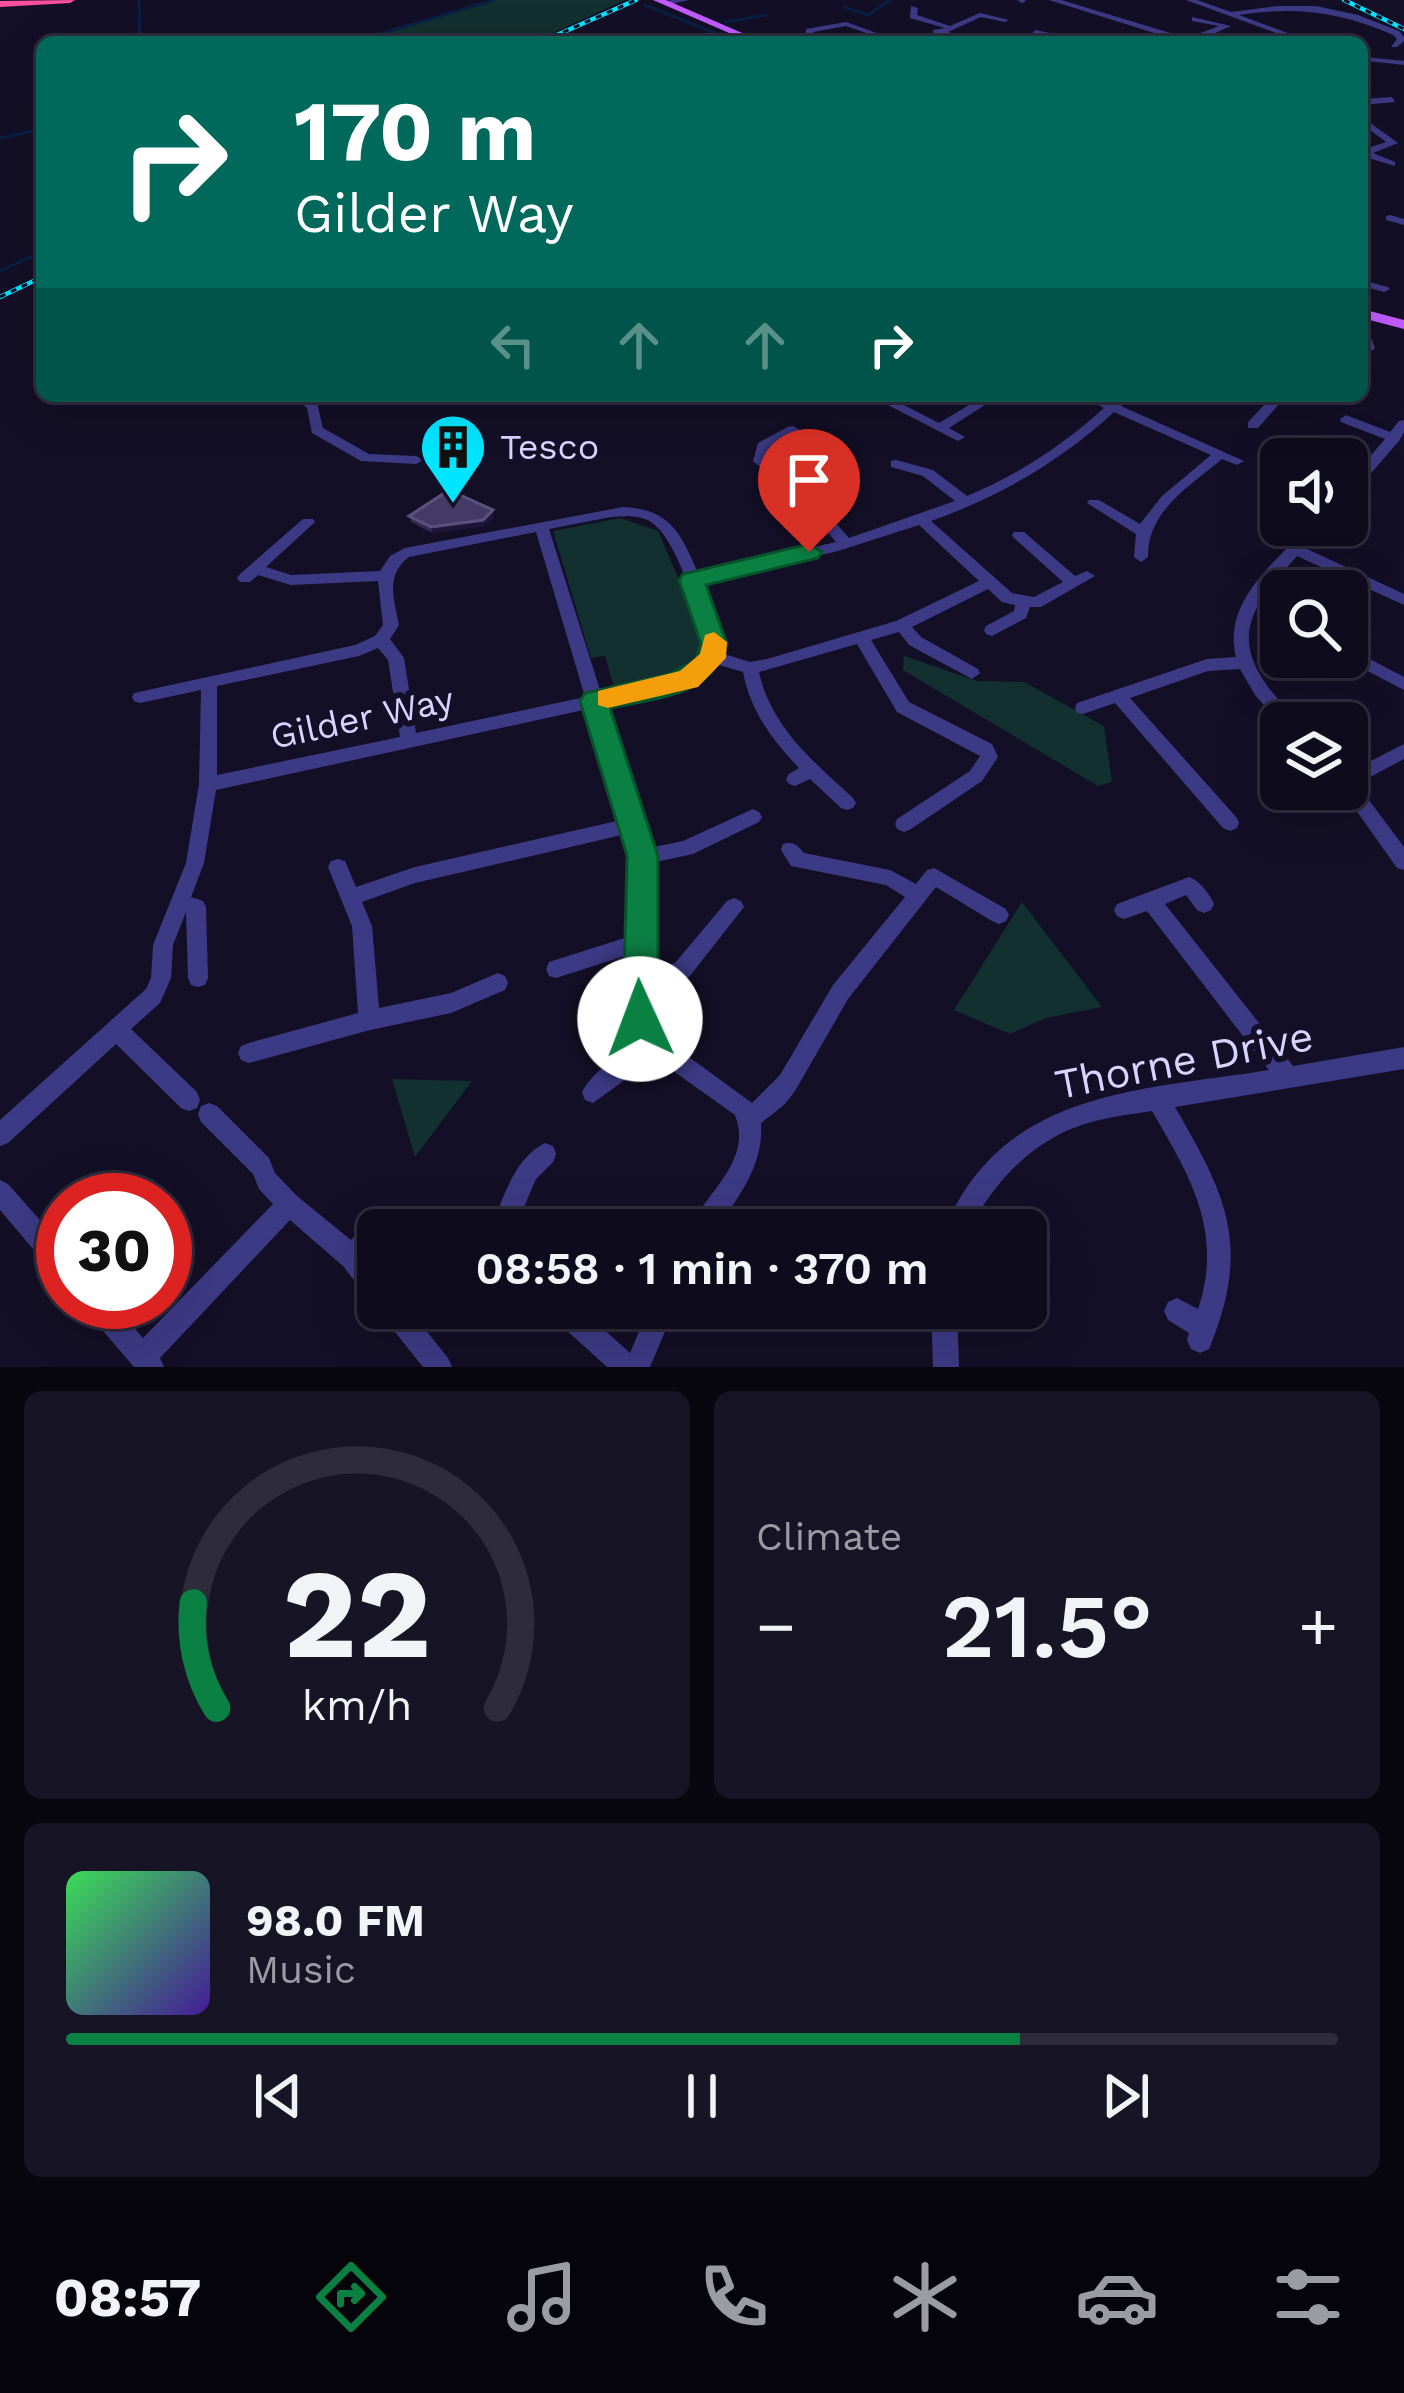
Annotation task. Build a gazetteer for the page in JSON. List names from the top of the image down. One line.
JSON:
{"streets":{"street":["Gilder Way","Thorne Drive"]},"places":{"building":["Tesco"]},"page":{"turn":["170 m","Gilder Way"],"limit":"30","trip":"08:58 · 1 min · 370 m","tile":"Climate","heat":["−","21.5°","+"],"song":["98.0 FM","Music"],"tabs":"08:57","gauge":["22","km/h"]}}
